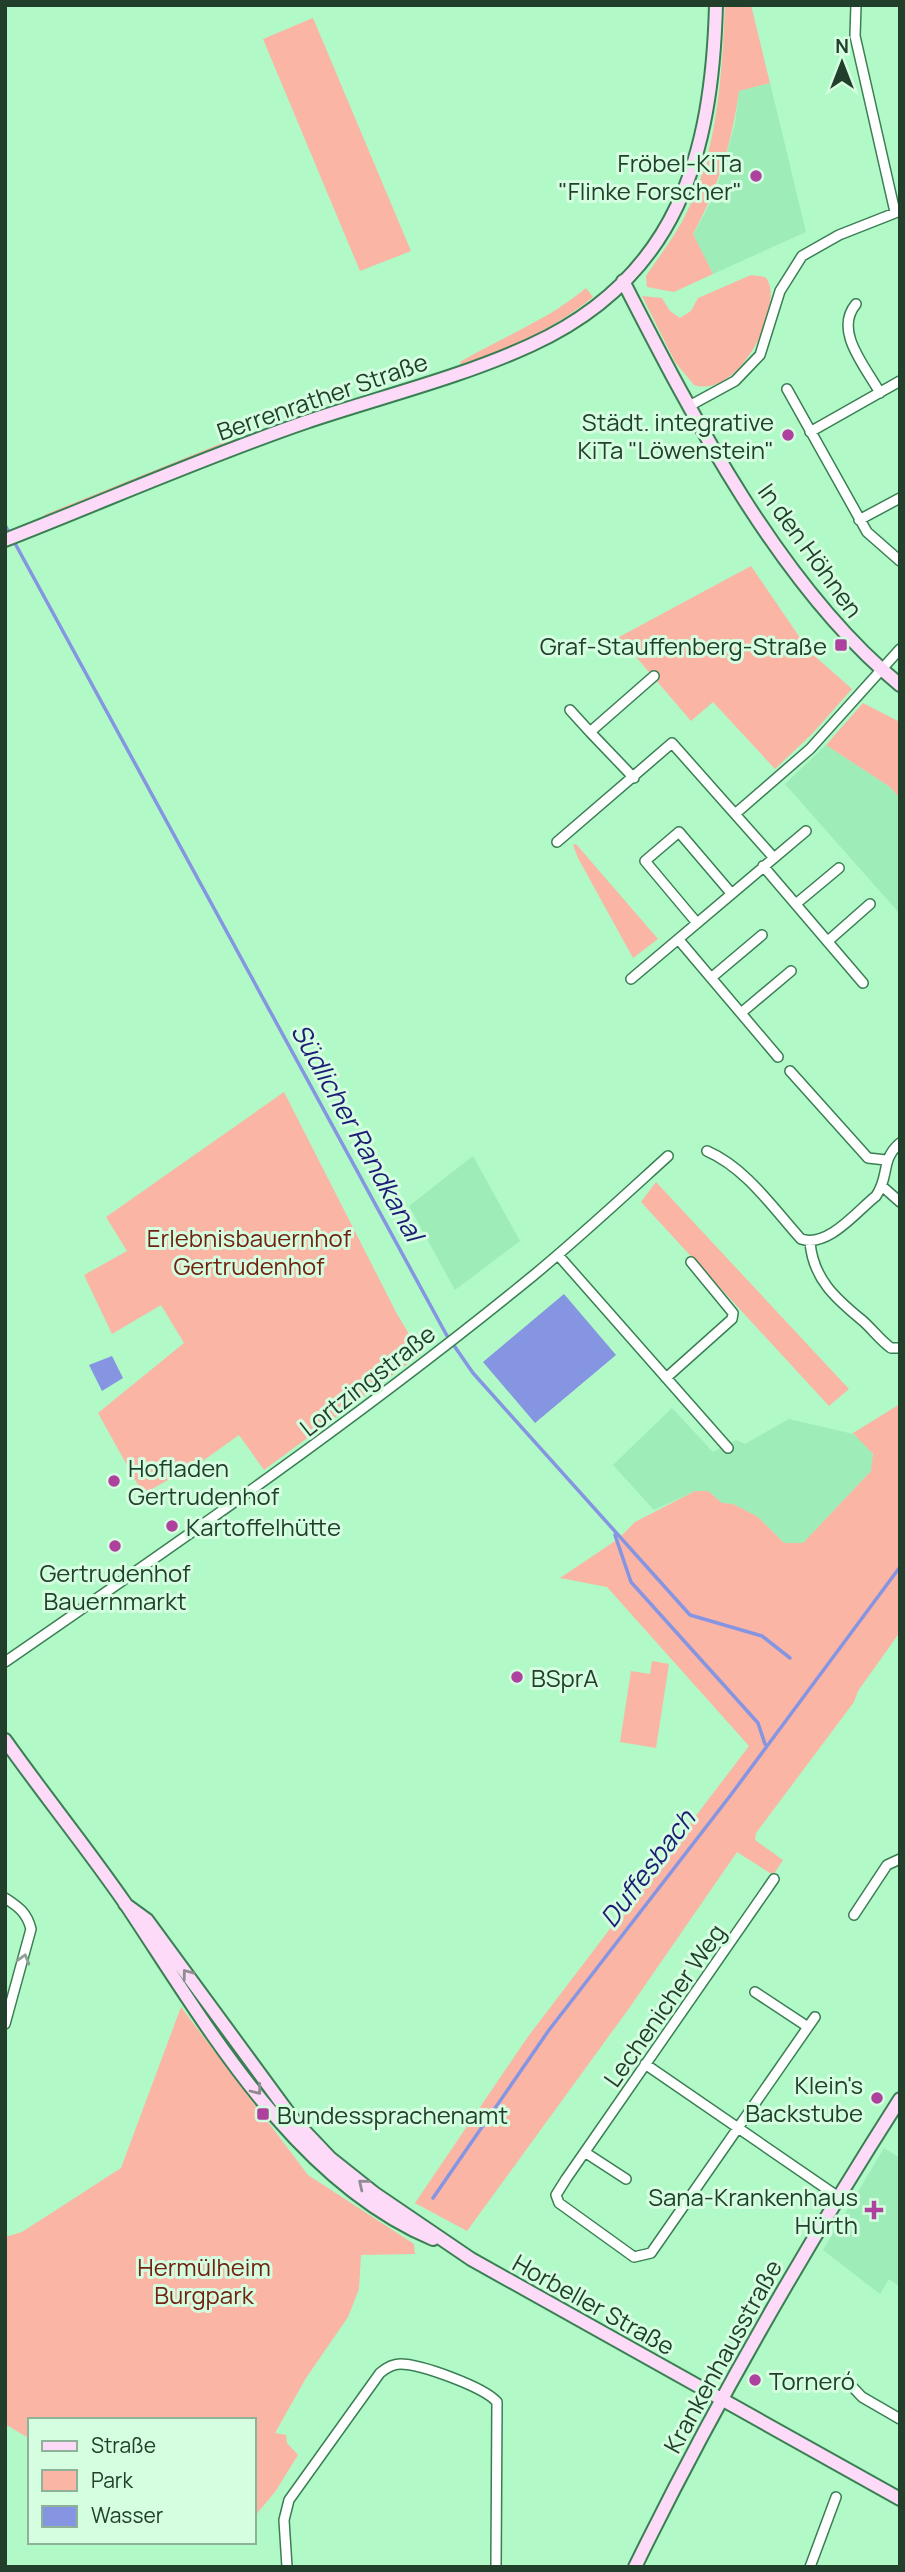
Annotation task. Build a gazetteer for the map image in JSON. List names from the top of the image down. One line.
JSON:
{"streets":{"street":["Berrenrather Straße","In den Höhnen","Lortzingstraße","Lechenicher Weg","Horbeller Straße","Krankenhausstraße"]},"crossings":[["Berrenrather Straße","In den Höhnen"],["Horbeller Straße","Krankenhausstraße"]],"water":["Südlicher Randkanal","Duffesbach"],"parks":["Erlebnisbauernhof Gertrudenhof","Hermülheim Burgpark"],"places":{"other":["Fröbel-KiTa \"Flinke Forscher\"","Städt. integrative KiTa \"Löwenstein\"","Hofladen Gertrudenhof","Kartoffelhütte","Gertrudenhof Bauernmarkt","BSprA","Klein's Backstube","Torneró"],"transit":["Graf-Stauffenberg-Straße","Bundessprachenamt"],"health":["Sana-Krankenhaus Hürth"]},"legend":["Straße","Park","Wasser"],"north":"top"}
